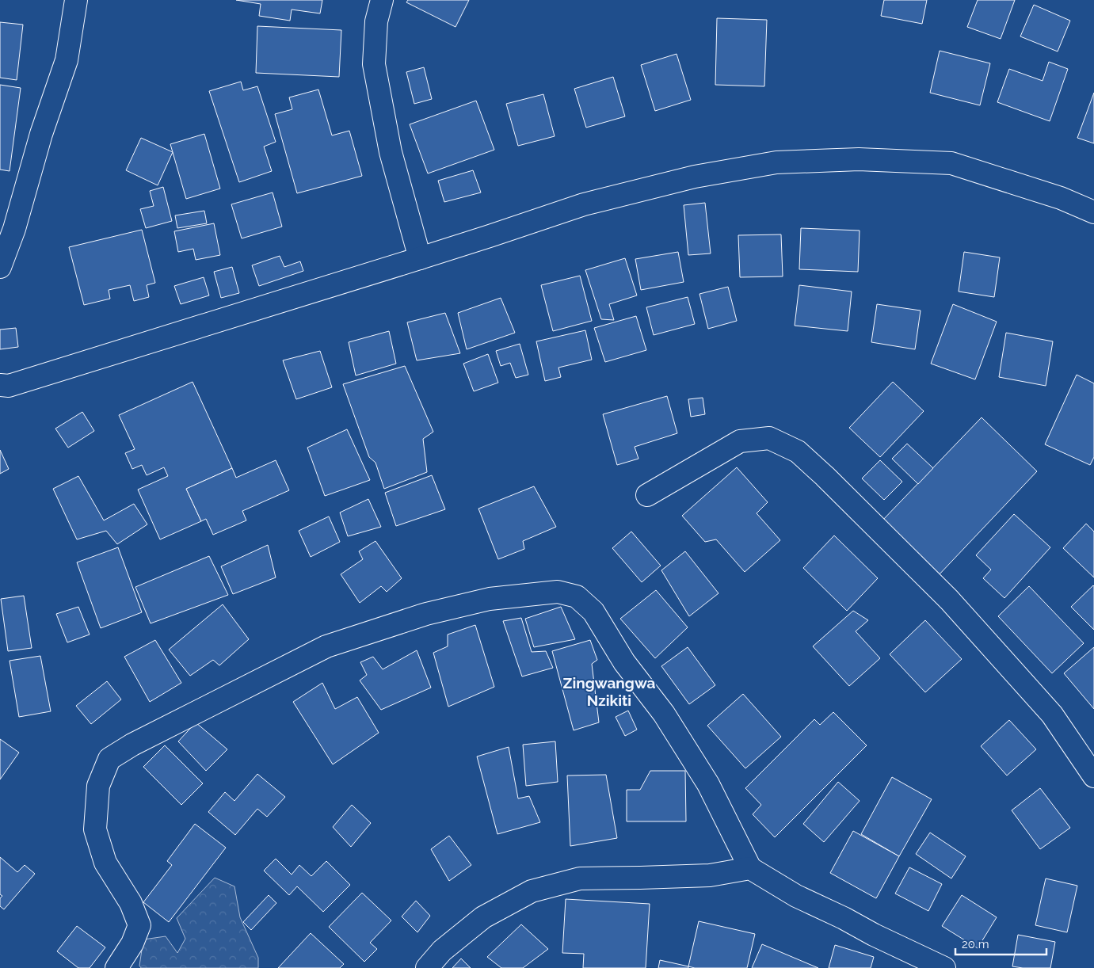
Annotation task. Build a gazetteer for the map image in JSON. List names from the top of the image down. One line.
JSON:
{"districts":["Zingwangwa Nzikiti"],"scale_bar":"20 m"}
